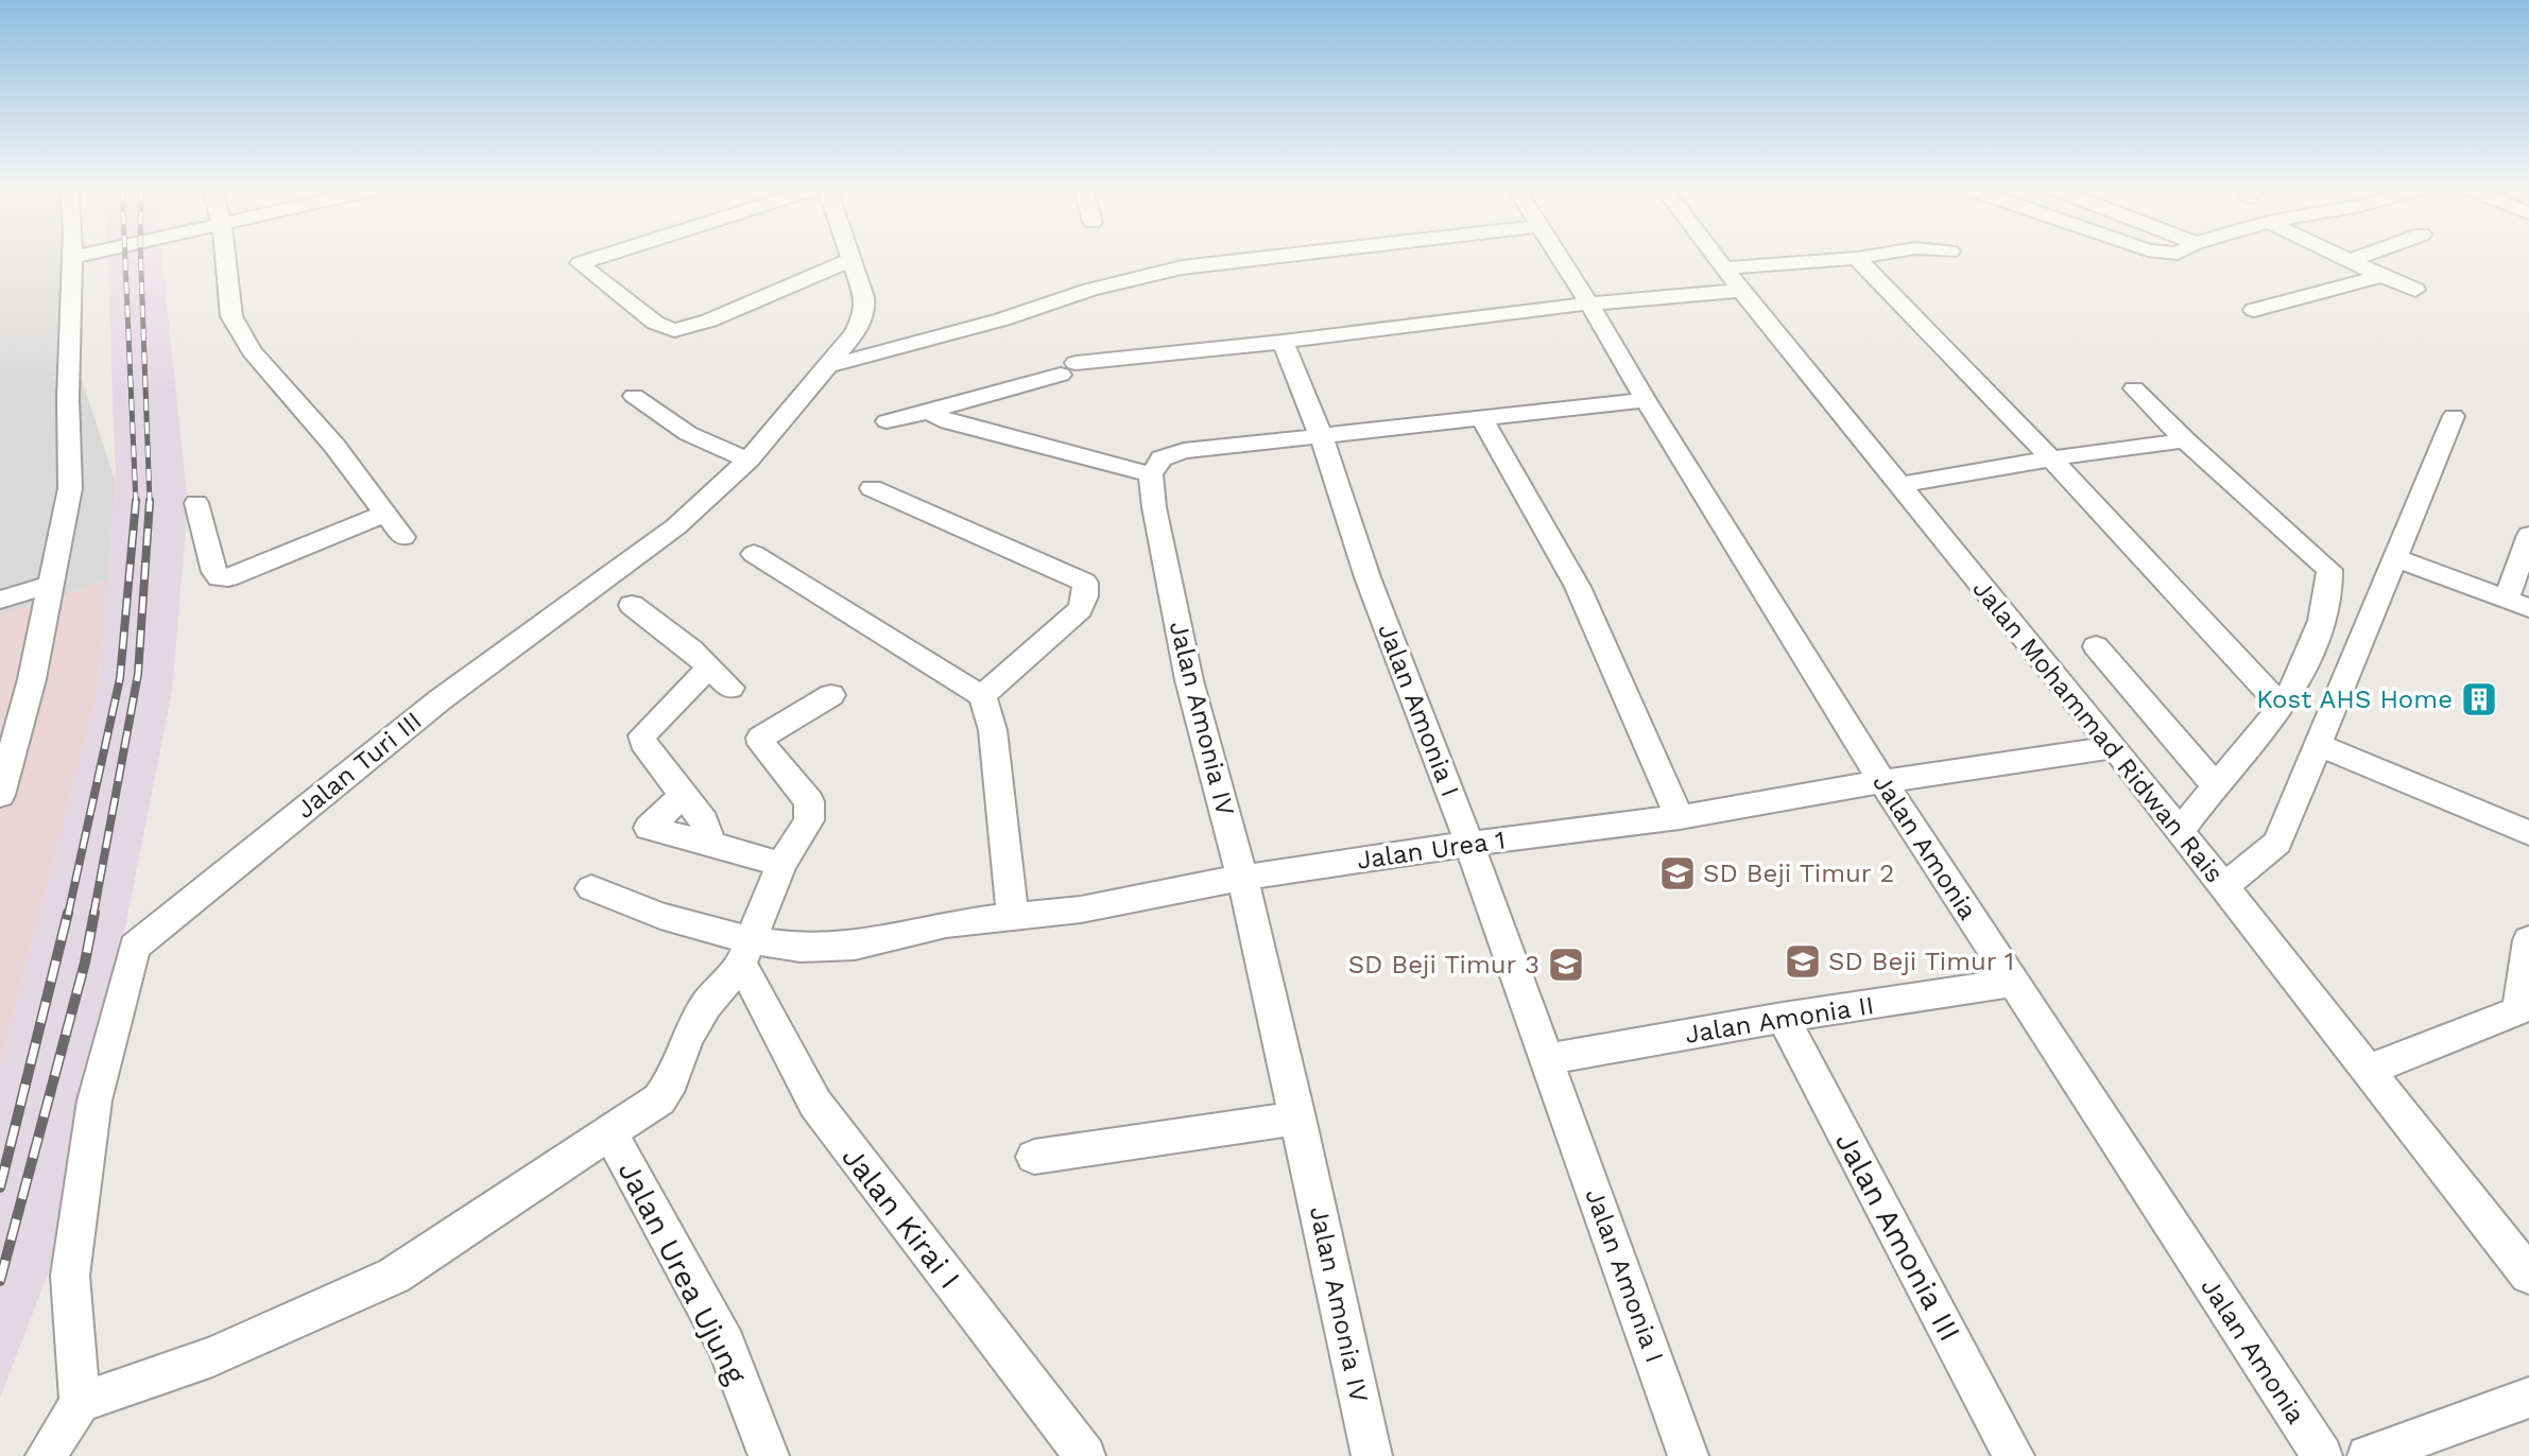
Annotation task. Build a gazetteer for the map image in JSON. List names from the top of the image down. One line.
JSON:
{"streets":{"street":["Jalan Amonia I","Jalan Amonia IV","Jalan Mohammad Ridwan Rais","Jalan Turi III","Jalan Amonia","Jalan Urea 1","Jalan Amonia II","Jalan Kirai I","Jalan Amonia III","Jalan Urea Ujung"]},"crossings":[["Jalan Amonia I","Jalan Urea 1"],["Jalan Amonia I","Jalan Amonia II"],["Jalan Amonia IV","Jalan Urea 1"],["Jalan Mohammad Ridwan Rais","Jalan Urea 1"],["Jalan Amonia","Jalan Urea 1"],["Jalan Amonia","Jalan Amonia II"],["Jalan Urea 1","Jalan Kirai I"],["Jalan Amonia II","Jalan Amonia III"]],"places":{"building":["Kost AHS Home"],"school or university":["SD Beji Timur 2","SD Beji Timur 1","SD Beji Timur 3"]}}
